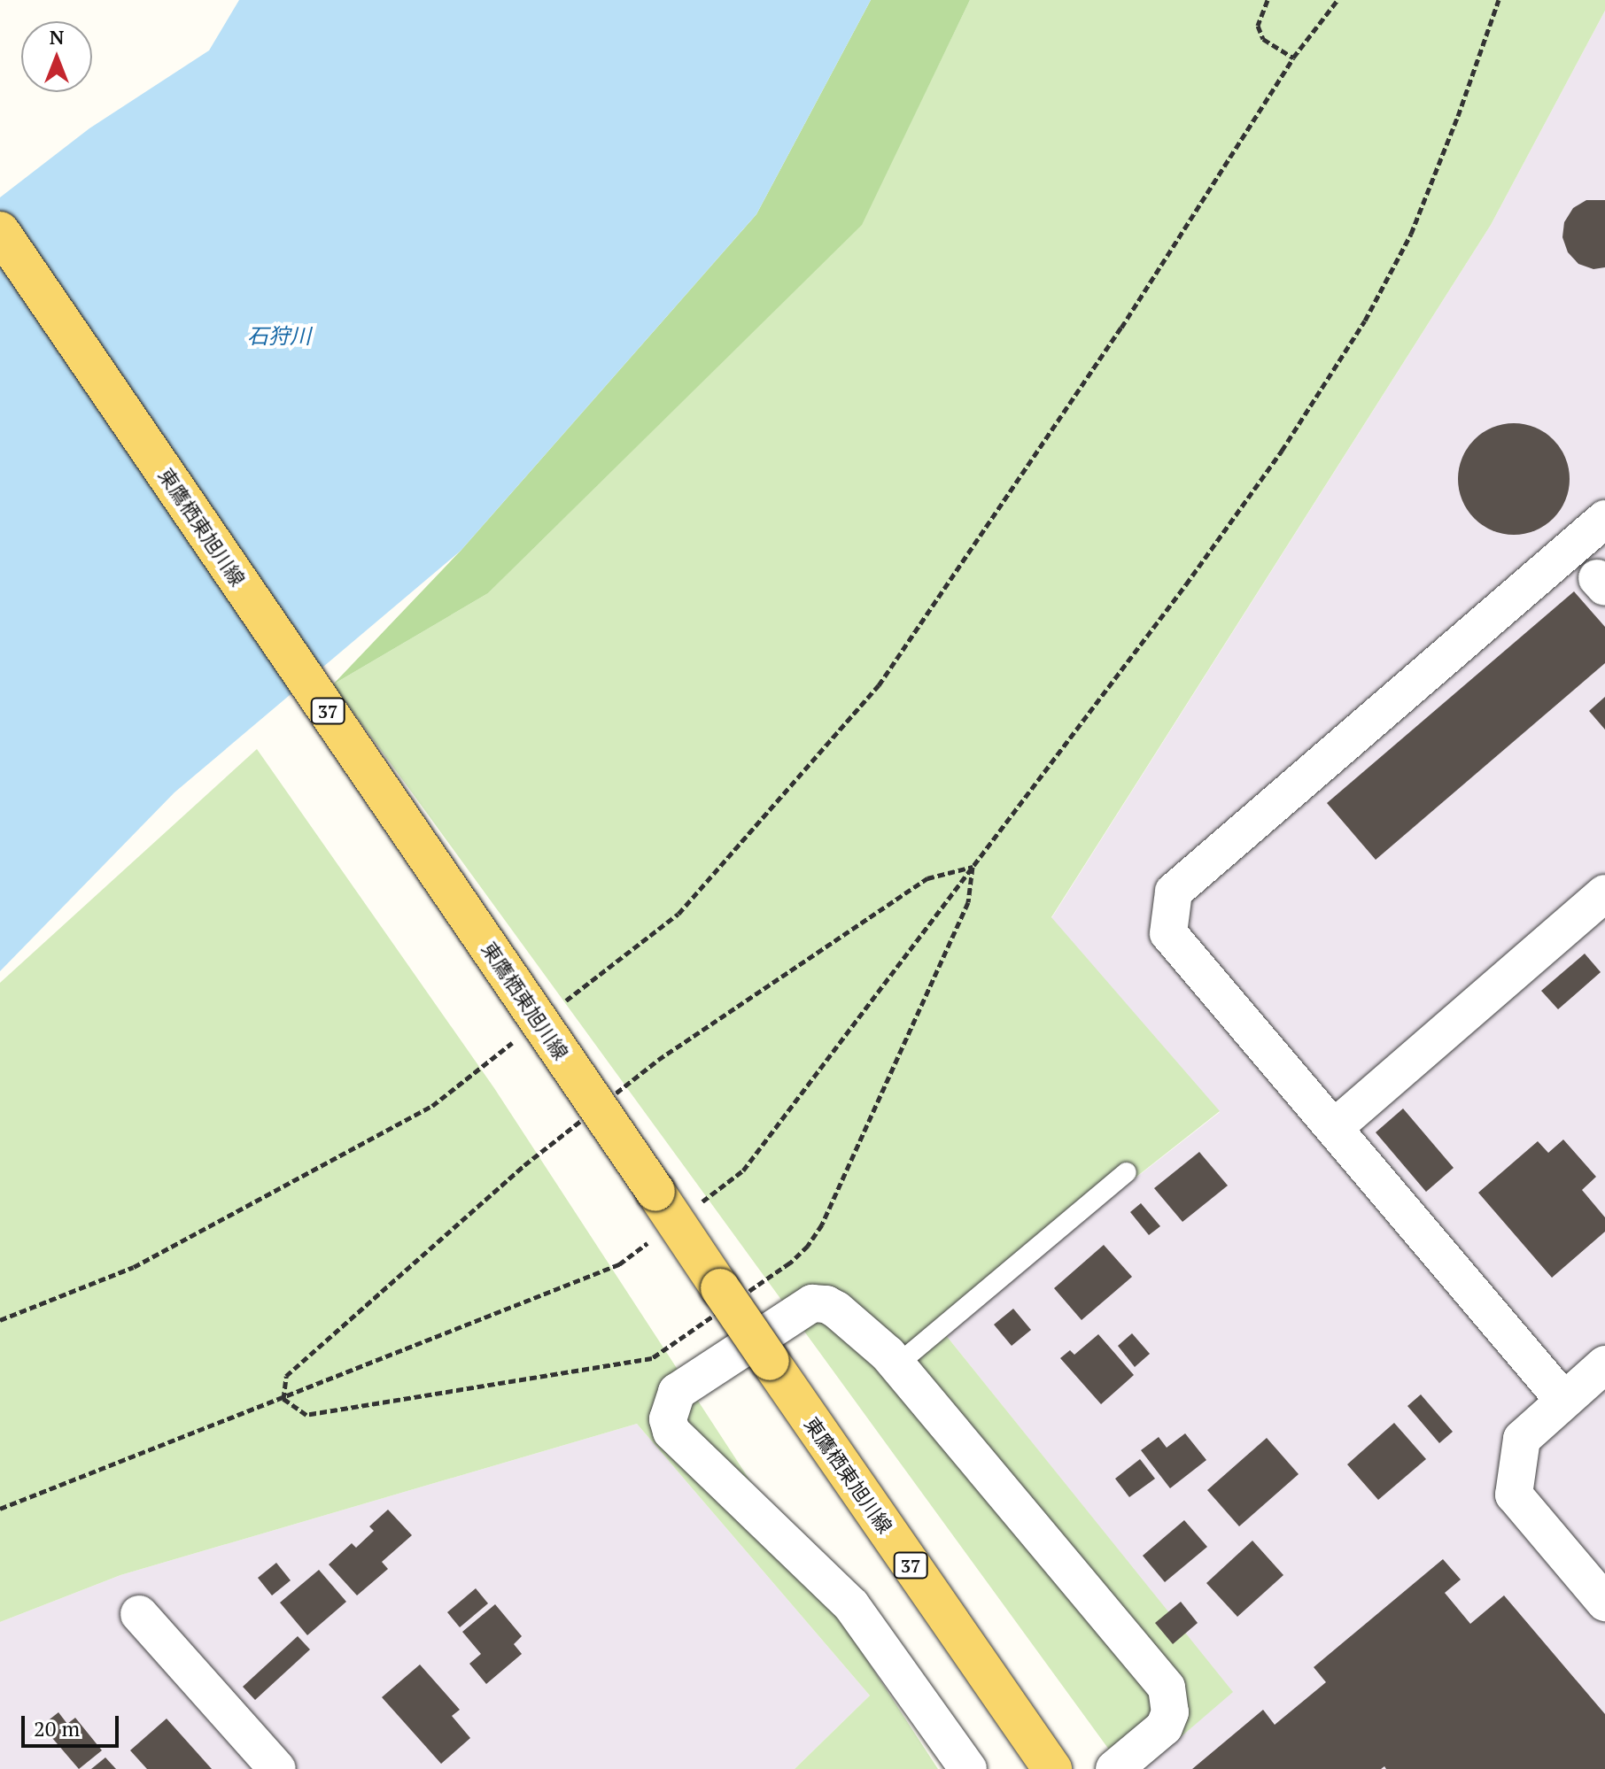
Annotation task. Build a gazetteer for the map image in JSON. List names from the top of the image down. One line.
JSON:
{"streets":{"main road":["東鷹栖東旭川線","37"]},"water":["石狩川"],"scale_bar":"20 m","north":"top"}
